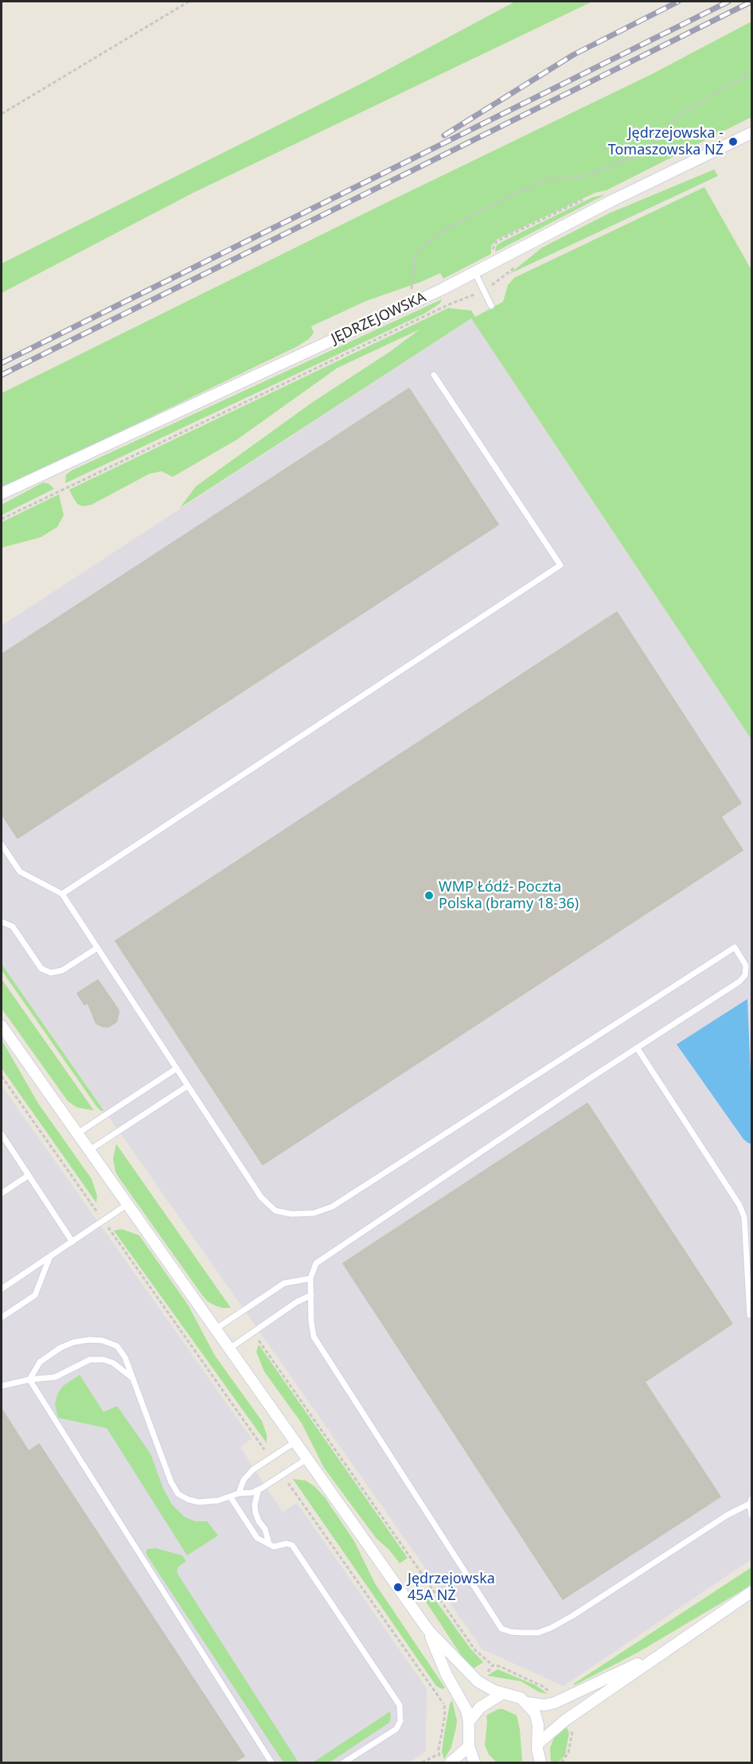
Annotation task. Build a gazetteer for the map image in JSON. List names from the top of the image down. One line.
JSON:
{"streets":{"street":["JĘDRZEJOWSKA"]},"places":["Jędrzejowska - Tomaszowska NŻ","WMP Łódź- Poczta Polska (bramy 18-36)","Jędrzejowska 45A NŻ"]}
